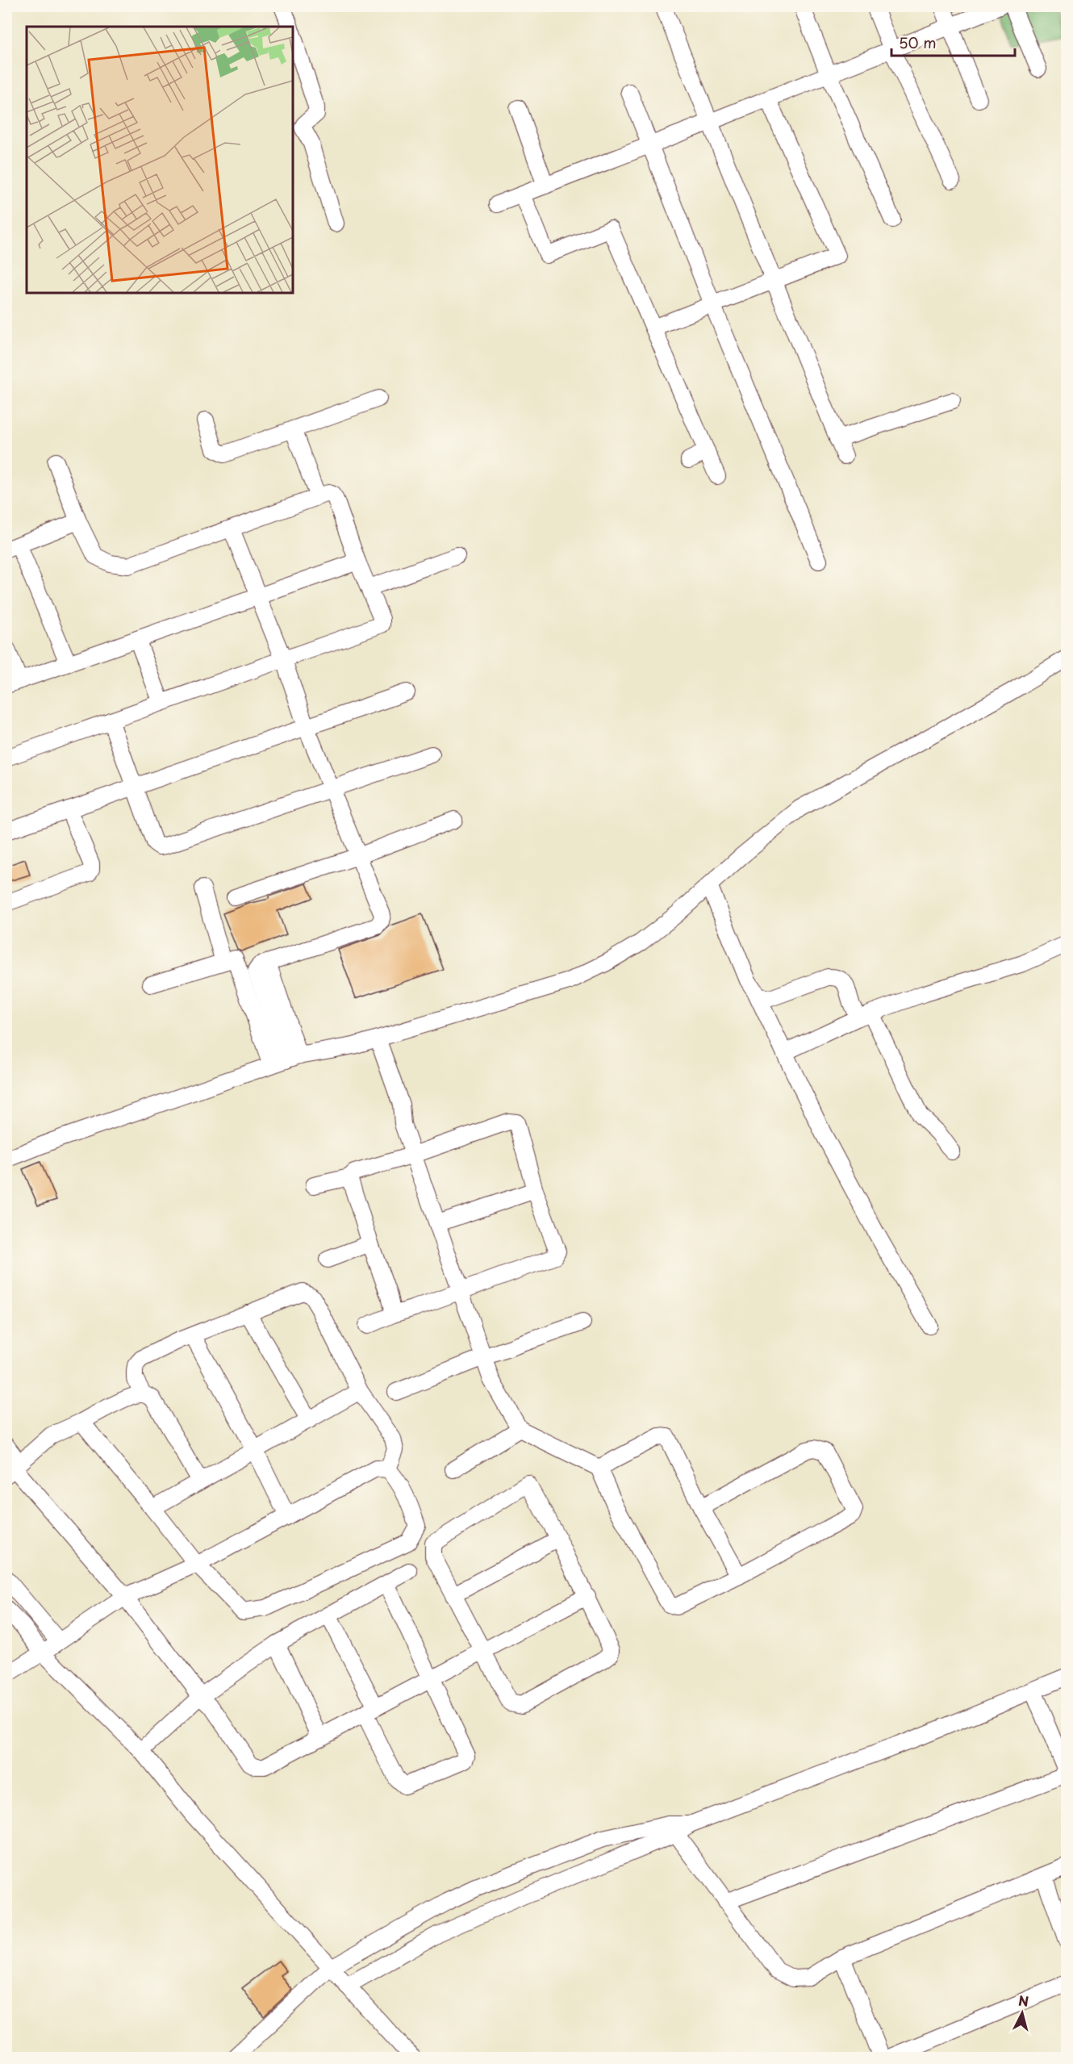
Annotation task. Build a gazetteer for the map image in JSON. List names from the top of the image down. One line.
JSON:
{"scale_bar":"50 m","north":"top"}
